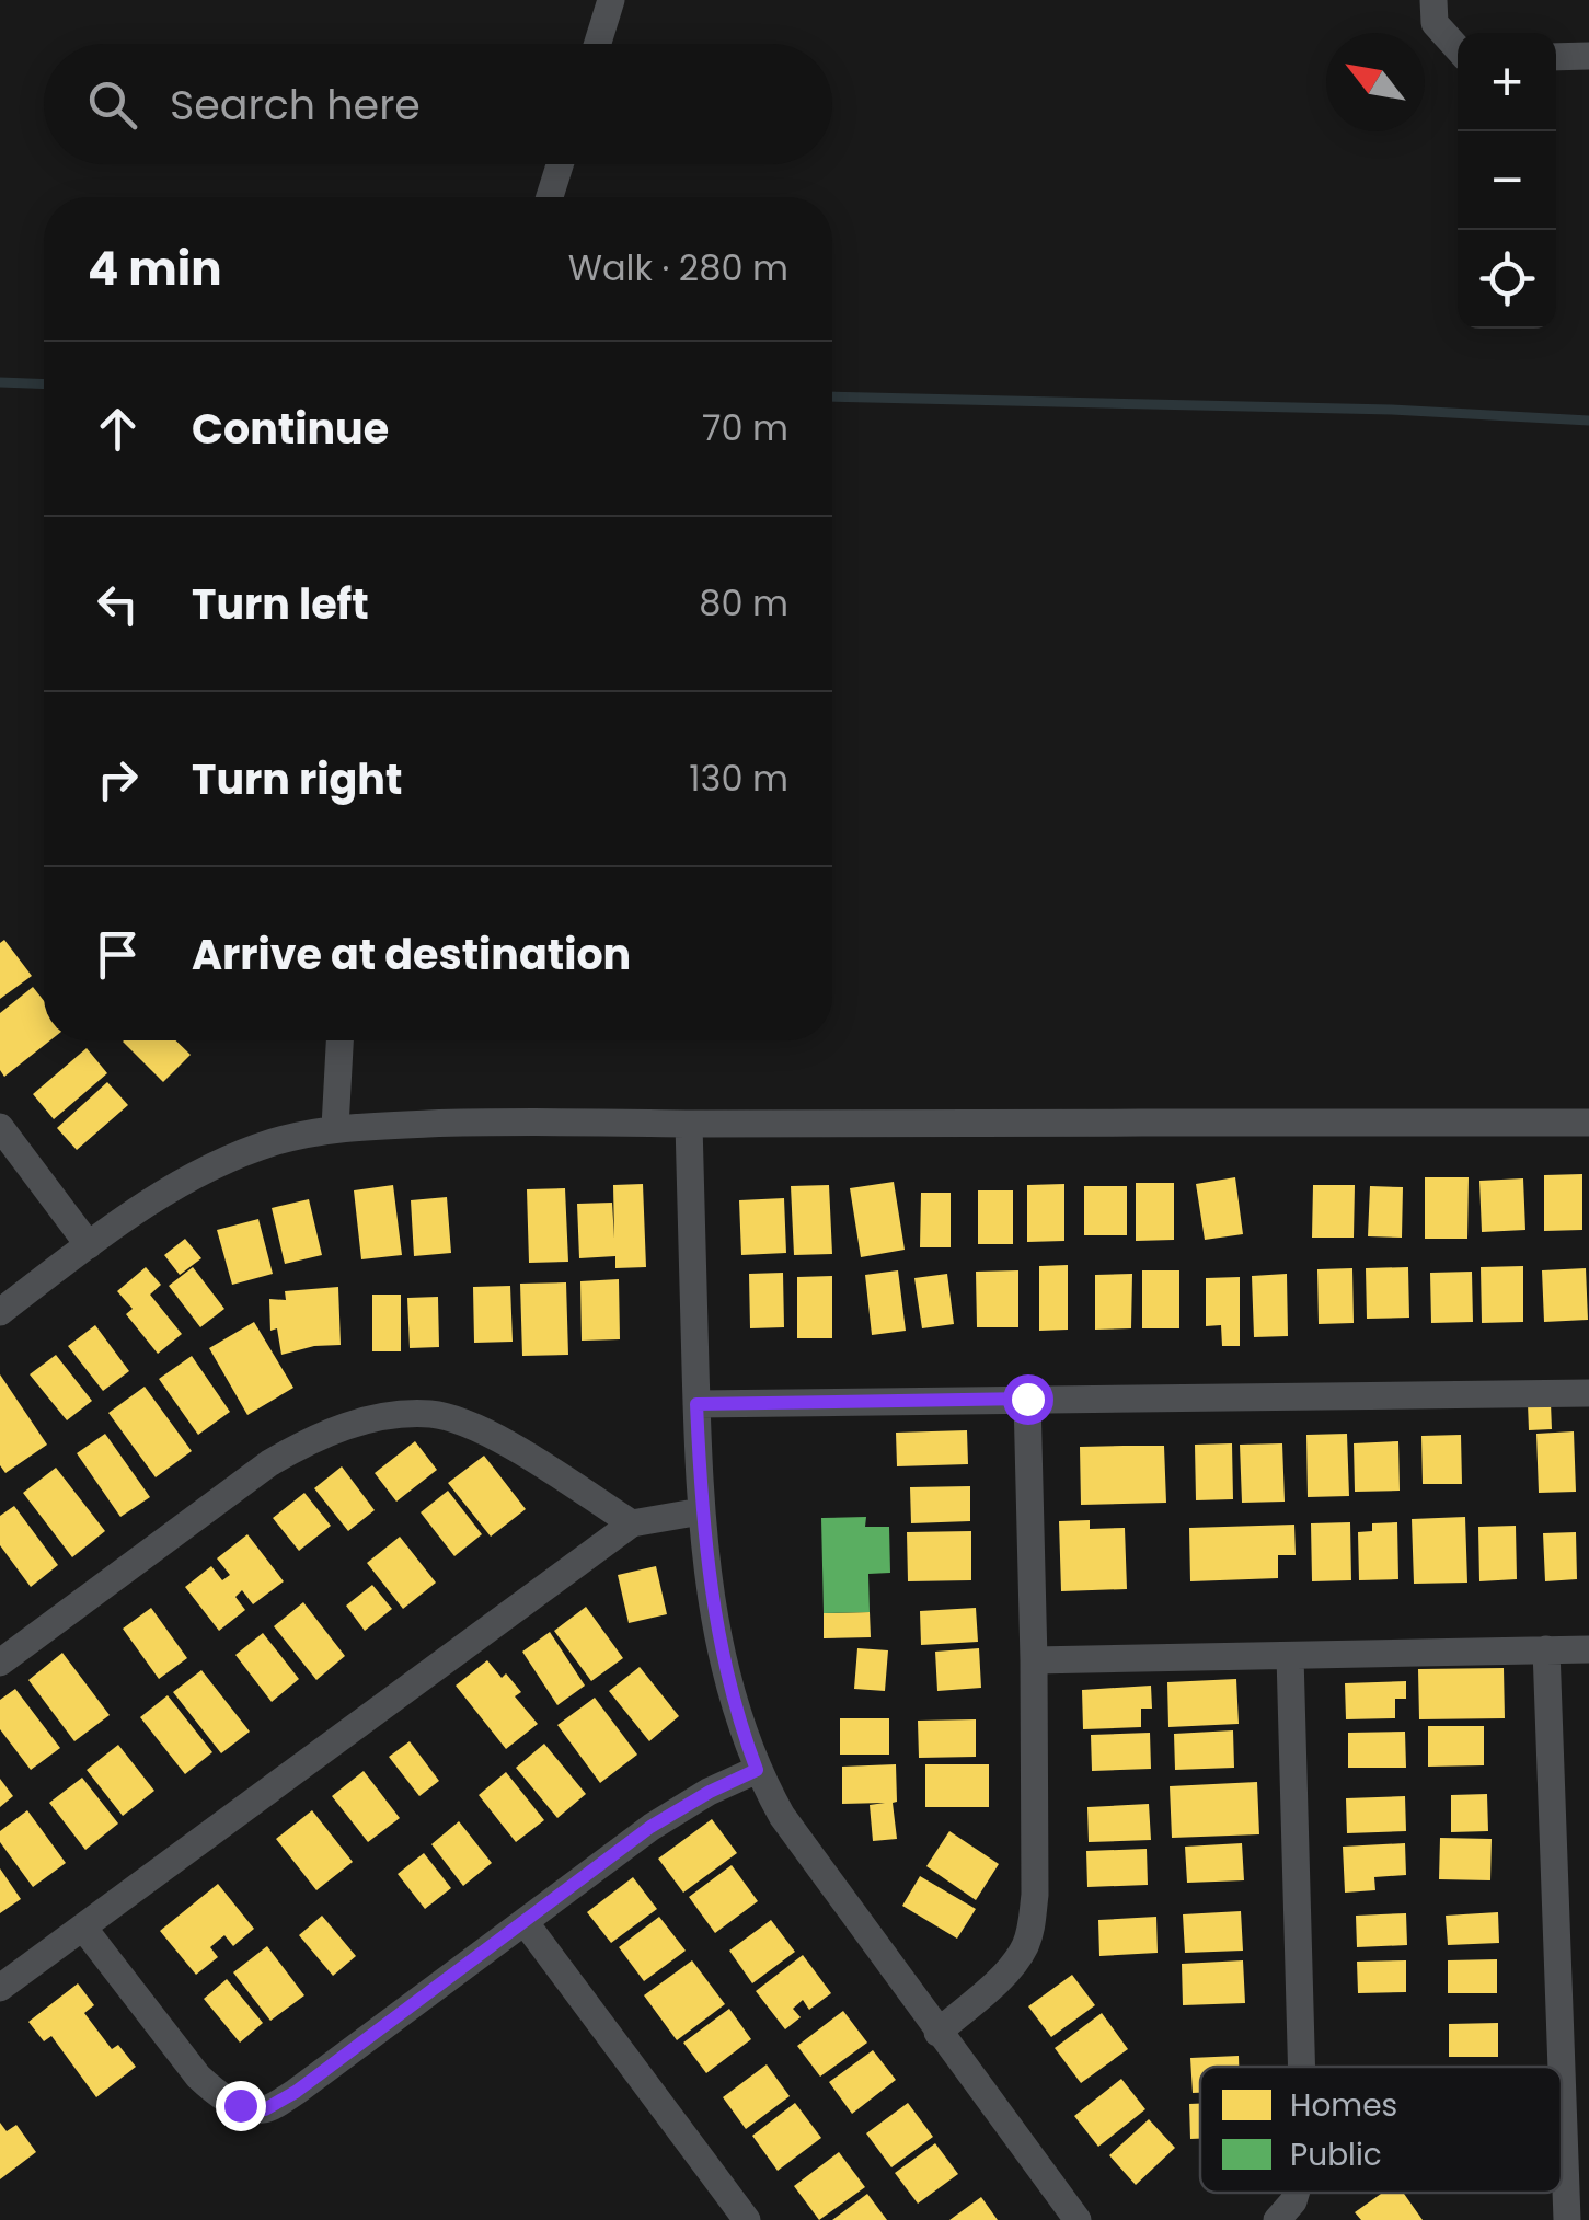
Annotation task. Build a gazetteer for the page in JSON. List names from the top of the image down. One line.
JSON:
{"legend":["Homes","Public"],"north":"top left","page":{"map_buttons":["+","−"],"search":"Search here","heading":["4 min","Walk · 280 m"],"list":[["Continue","70 m"],["Turn left","80 m"],["Turn right","130 m"],"Arrive at destination"]}}
